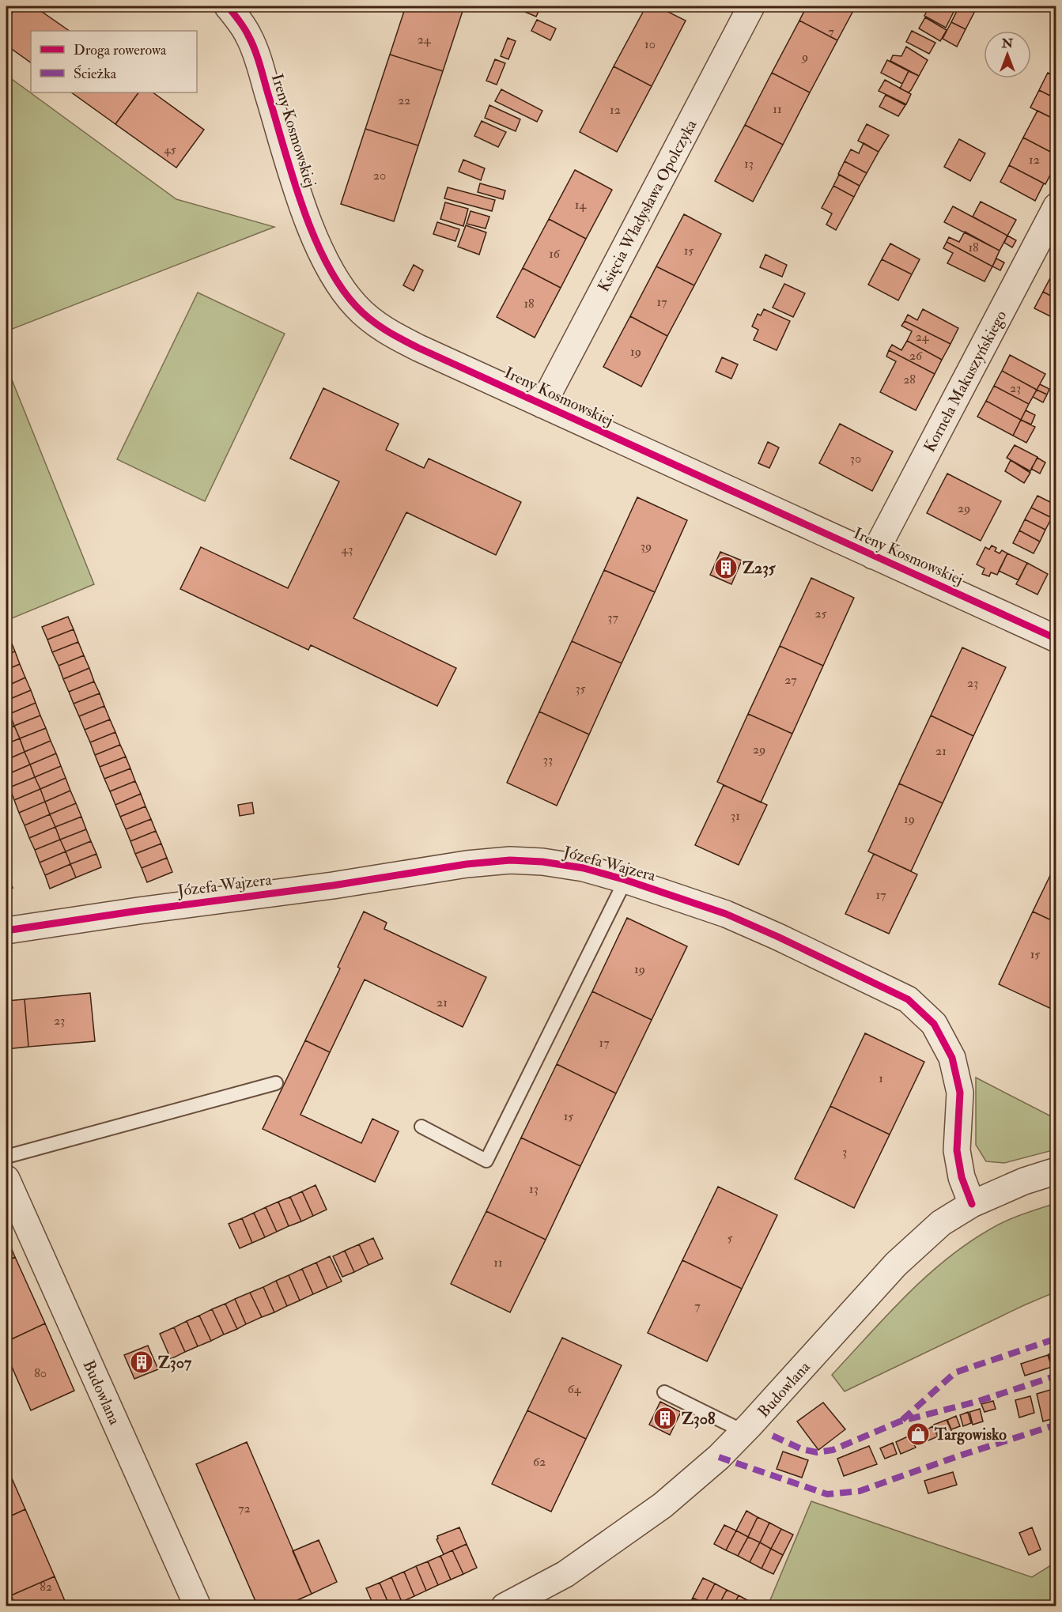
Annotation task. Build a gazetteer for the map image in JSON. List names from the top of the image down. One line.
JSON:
{"streets":{"street":["Ireny Kosmowskiej","Księcia Władysława Opolczyka","Kornela Makuszyńskiego","Józefa Wajzera","Budowlana"]},"crossings":[["Ireny Kosmowskiej","Księcia Władysława Opolczyka"],["Ireny Kosmowskiej","Kornela Makuszyńskiego"],["Józefa Wajzera","Budowlana"]],"places":{"building":["Z235","Z307","Z308"],"shop":["Targowisko"]},"house_numbers":["7","24","10","9","22","11","12","45","12","13","20","14","18","15","16","17","18","24","19","26","28","23","30","29","39","43","25","37","27","23","35","29","21","33","31","19","17","15","19","21","23","17","1","15","3","13","5","11","7","80","64","62","72","82"],"legend":["Droga rowerowa","Ścieżka"],"north":"top"}
